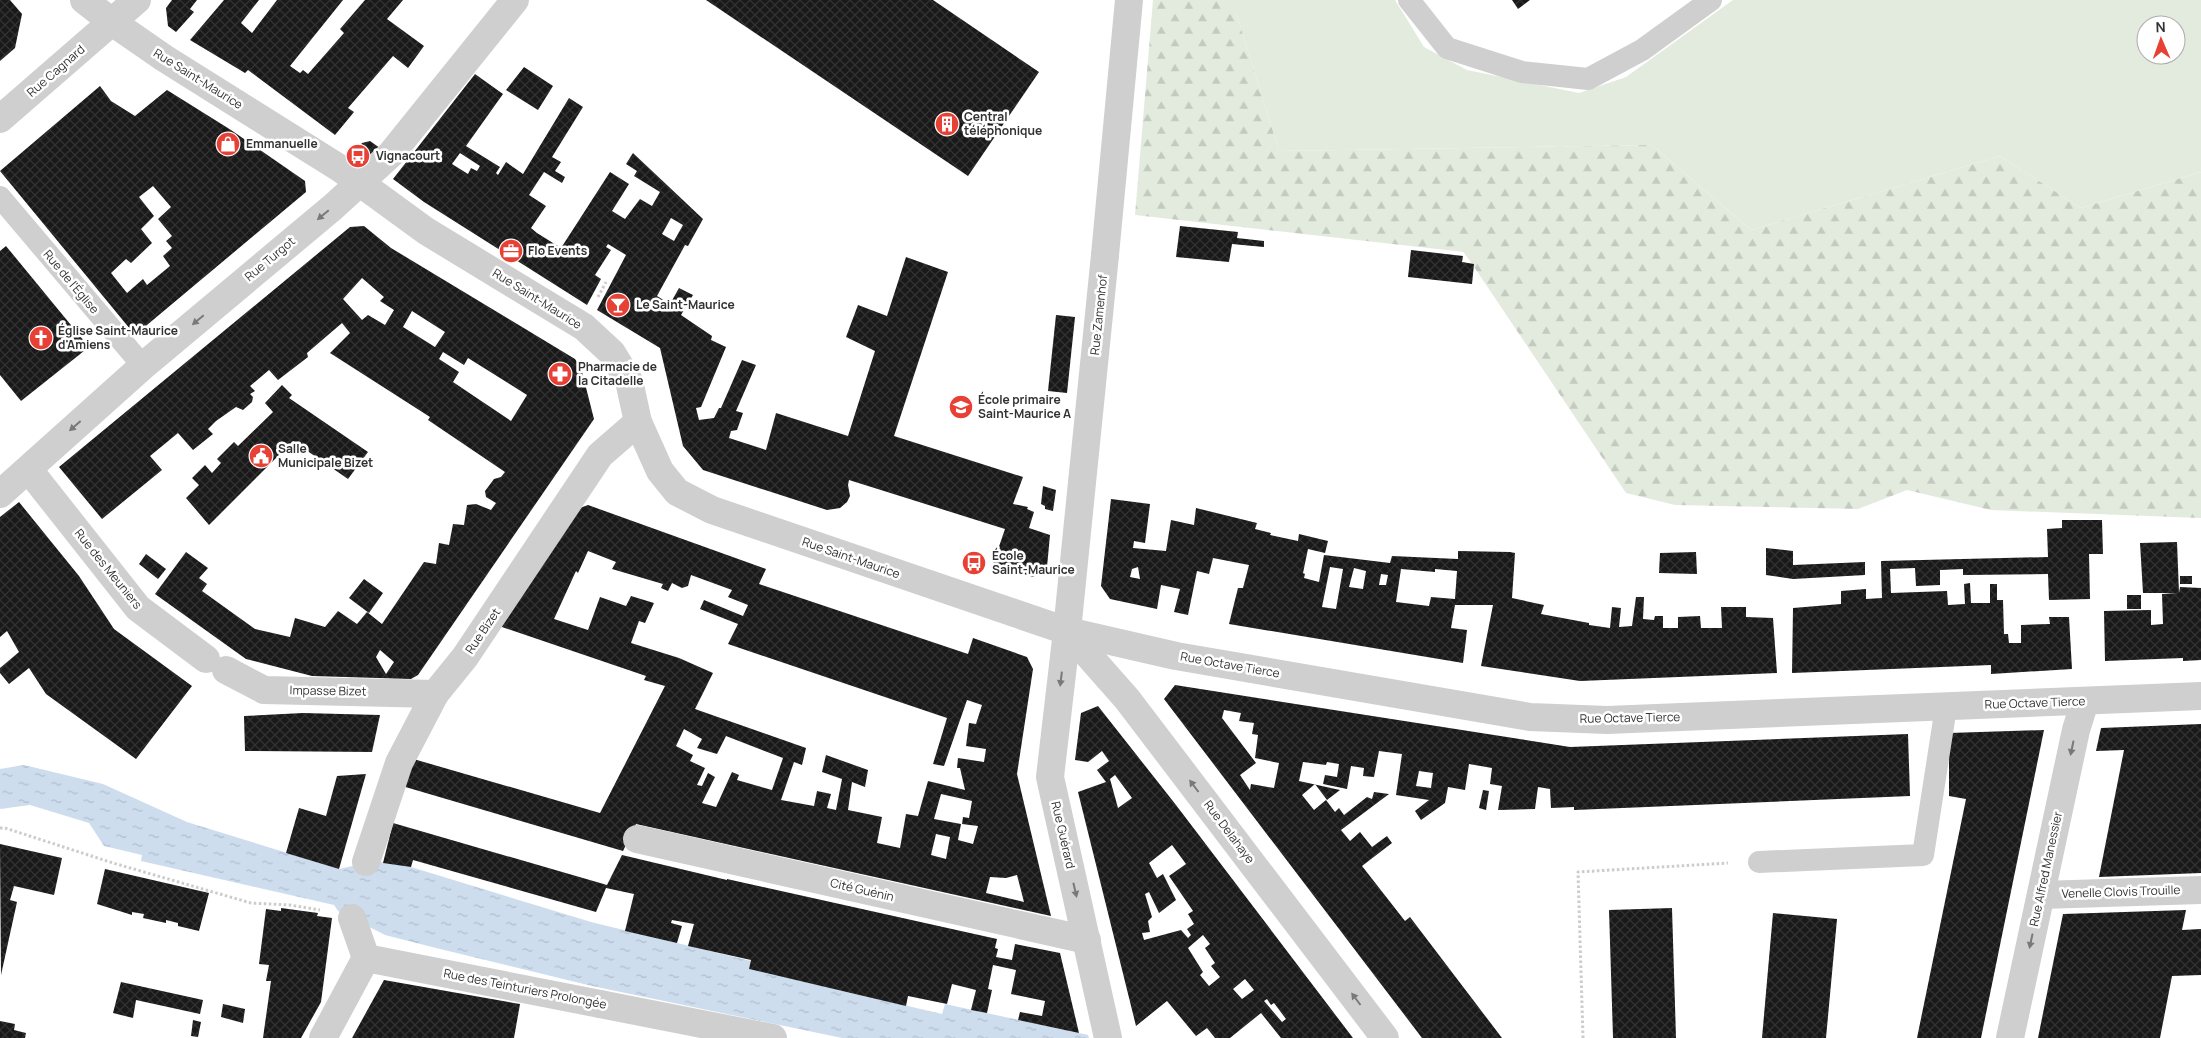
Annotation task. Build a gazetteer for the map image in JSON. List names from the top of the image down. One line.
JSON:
{"streets":{"street":["Rue Cagnard","Rue Saint-Maurice","Rue Turgot","Rue Zamenhof","Rue des Meuniers","Rue Bizet","Rue Octave Tierce","Impasse Bizet","Rue Delahaye","Rue Guérard","Rue Alfred Manessier","Cité Guénin","Venelle Clovis Trouille","Rue des Teinturiers Prolongée"],"lane":["Rue de l'Église"]},"crossings":[["Rue Cagnard","Rue Saint-Maurice"],["Rue Saint-Maurice","Rue Turgot"],["Rue Saint-Maurice","Rue Zamenhof"],["Rue Saint-Maurice","Rue Bizet"],["Rue Saint-Maurice","Rue Octave Tierce"],["Rue Saint-Maurice","Rue Delahaye"],["Rue Saint-Maurice","Rue Guérard"],["Rue Turgot","Rue de l'Église"],["Rue Turgot","Rue des Meuniers"],["Rue Zamenhof","Rue Octave Tierce"],["Rue Zamenhof","Rue Delahaye"],["Rue Zamenhof","Rue Guérard"],["Rue des Meuniers","Impasse Bizet"],["Rue Bizet","Impasse Bizet"],["Rue Octave Tierce","Rue Delahaye"],["Rue Octave Tierce","Rue Guérard"],["Rue Octave Tierce","Rue Alfred Manessier"],["Rue Delahaye","Rue Guérard"],["Rue Guérard","Cité Guénin"],["Rue Alfred Manessier","Venelle Clovis Trouille"]],"one_way":["Rue Turgot","Rue Delahaye","Rue Guérard","Rue Alfred Manessier"],"places":{"building":["Central téléphonique"],"shop":["Emmanuelle"],"bus stop":["Vignacourt","École Saint-Maurice"],"office":["Flo Events"],"bar":["Le Saint-Maurice"],"church":["Église Saint-Maurice d'Amiens"],"pharmacy":["Pharmacie de la Citadelle"],"school or university":["École primaire Saint-Maurice A"],"public building":["Salle Municipale Bizet"]},"north":"top"}
